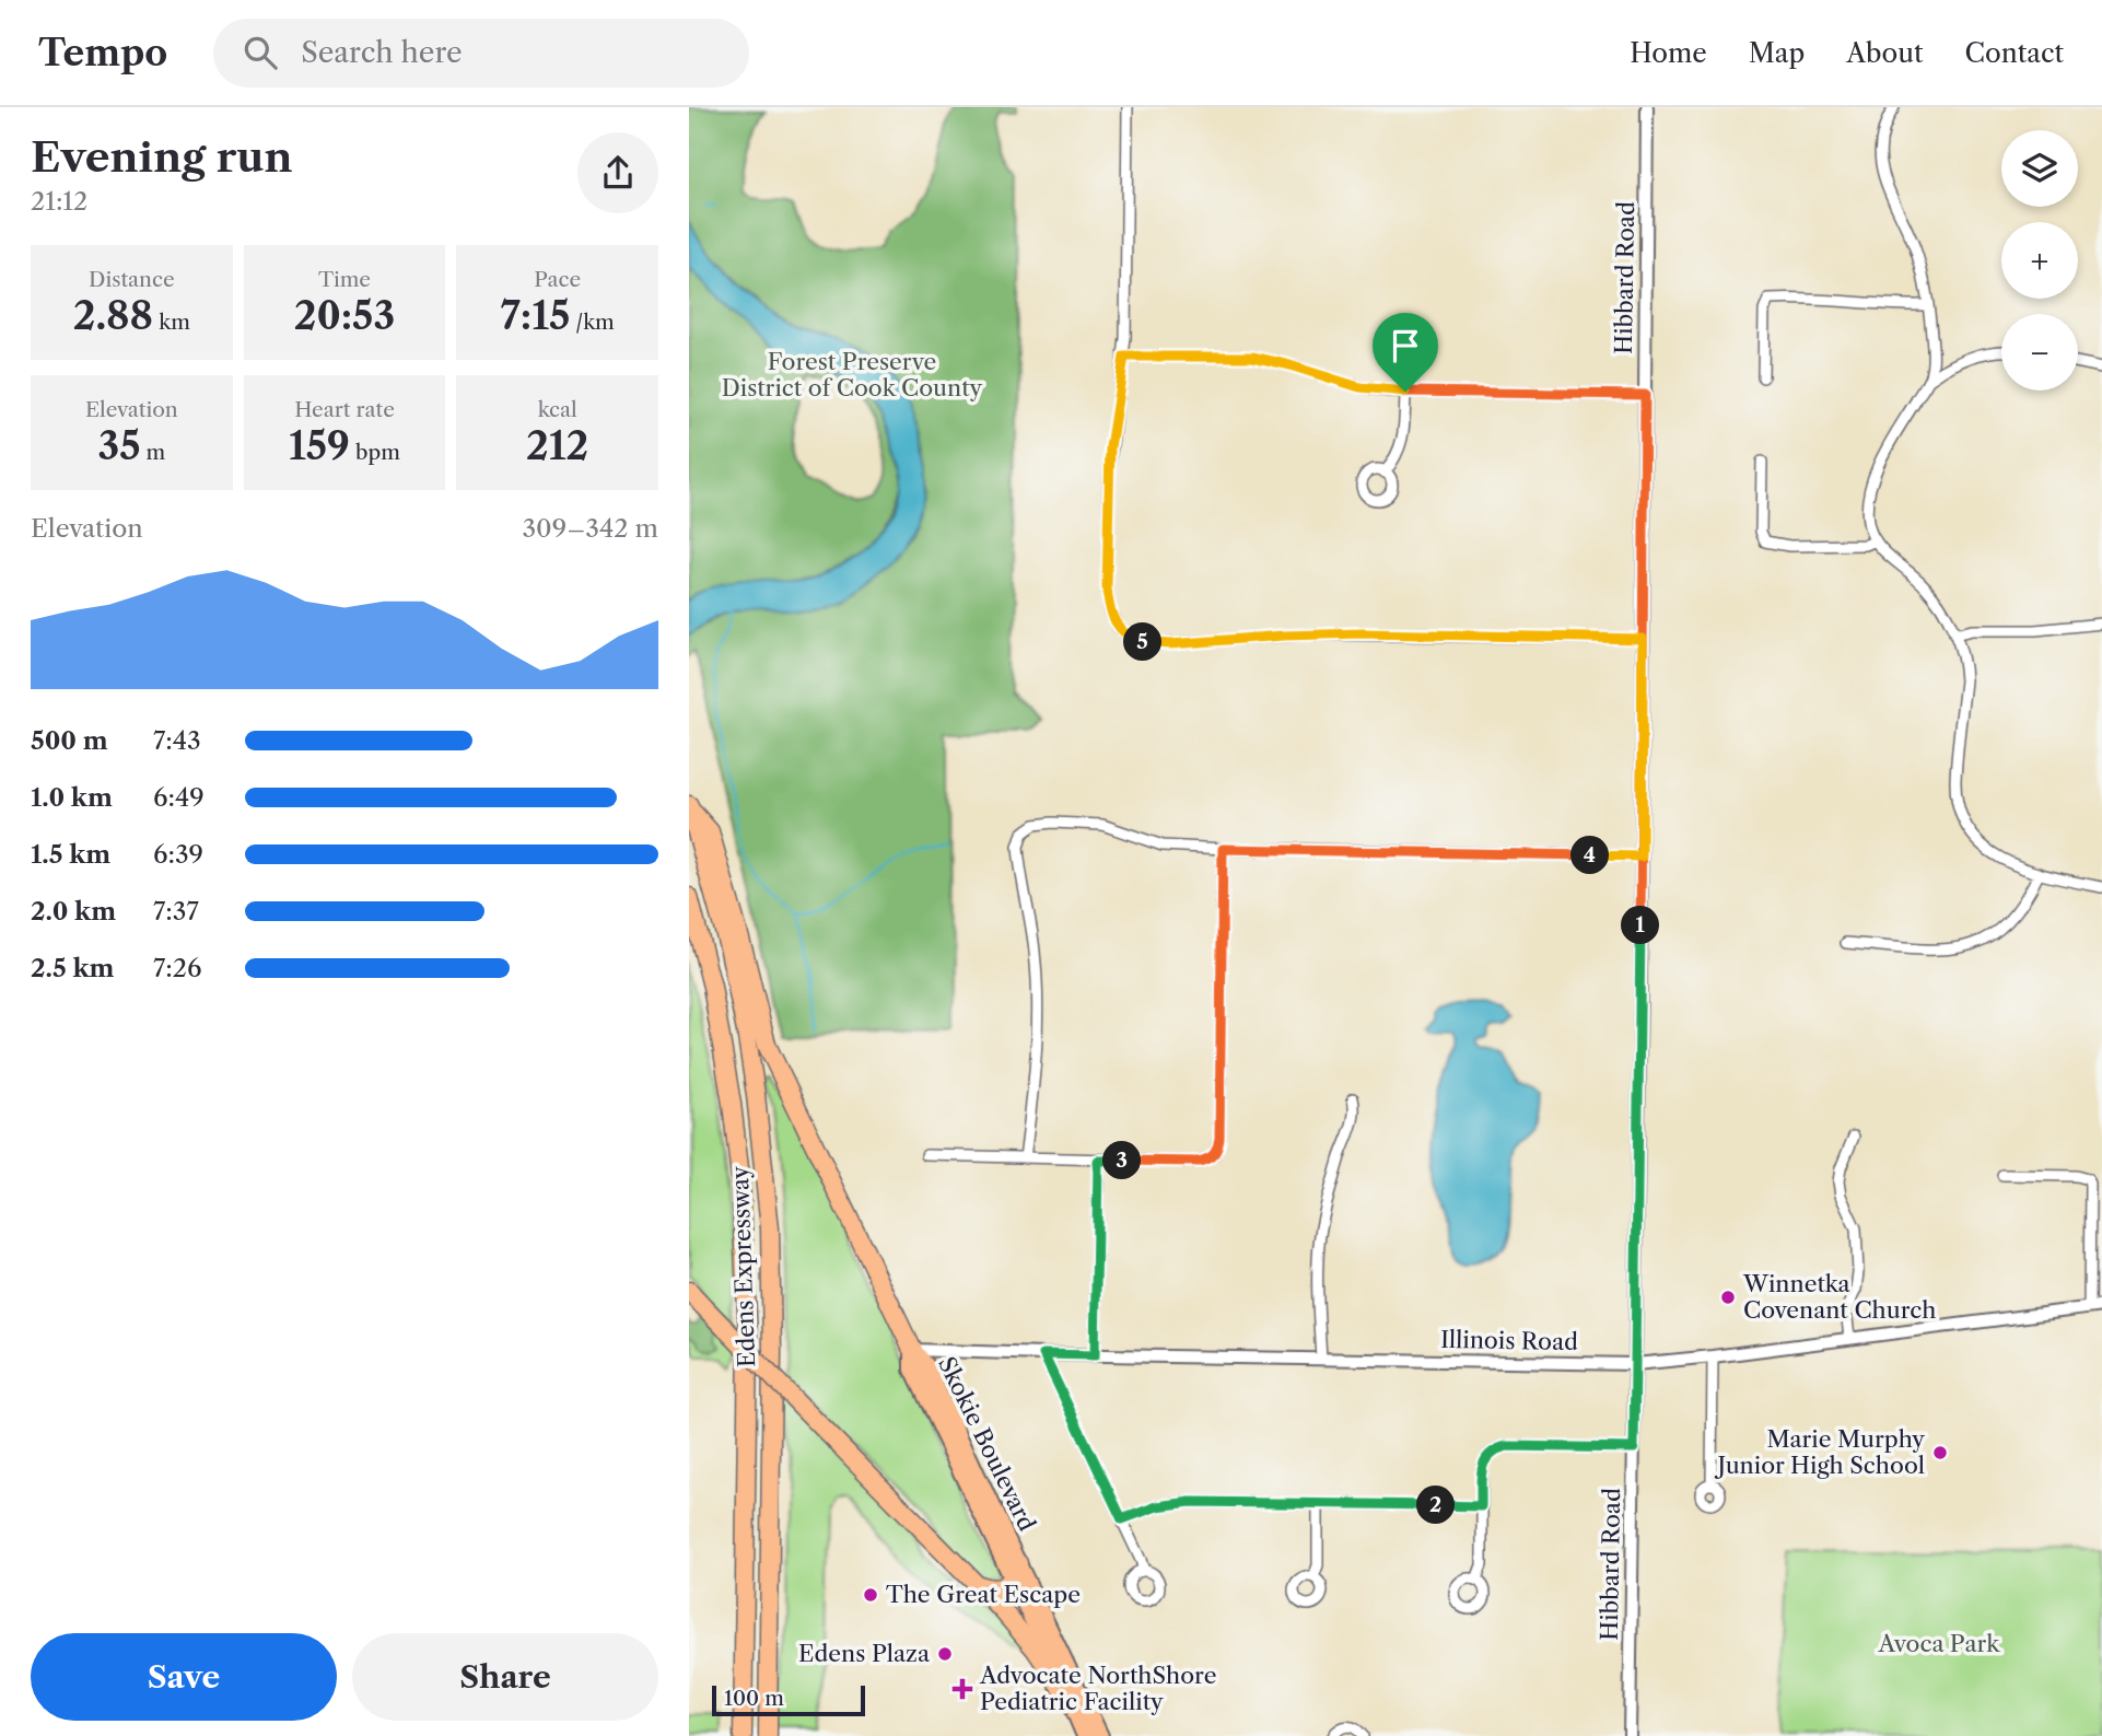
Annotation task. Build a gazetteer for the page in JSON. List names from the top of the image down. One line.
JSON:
{"streets":{"highway":["Edens Expressway"],"main road":["Skokie Boulevard"],"street":["Hibbard Road","Illinois Road"]},"crossings":[["Hibbard Road","Illinois Road"],["Illinois Road","Skokie Boulevard"]],"parks":["Forest Preserve District of Cook County","Avoca Park"],"places":{"other":["Winnetka Covenant Church","Marie Murphy Junior High School","The Great Escape","Edens Plaza"],"health":["Advocate NorthShore Pediatric Facility"]},"scale_bar":"100 m","page":{"header":"Tempo","search":"Search here","nav":["Home","Map","About","Contact"],"heading":["Evening run","21:12"],"map_buttons":["+","−"],"stats":[["Distance","2.88 km"],["Time","20:53"],["Pace","7:15 /km"],["Elevation","35 m"],["Heart rate","159 bpm"],["kcal","212"]],"chart":["Elevation","309–342 m"],"pins":["5","4","1","3","2"],"list":[{"name":"500 m","note":"7:43"},{"name":"1.0 km","note":"6:49"},{"name":"1.5 km","note":"6:39"},{"name":"2.0 km","note":"7:37"},{"name":"2.5 km","note":"7:26"}],"buttons":["Save","Share"],"scale":"100 m"}}
